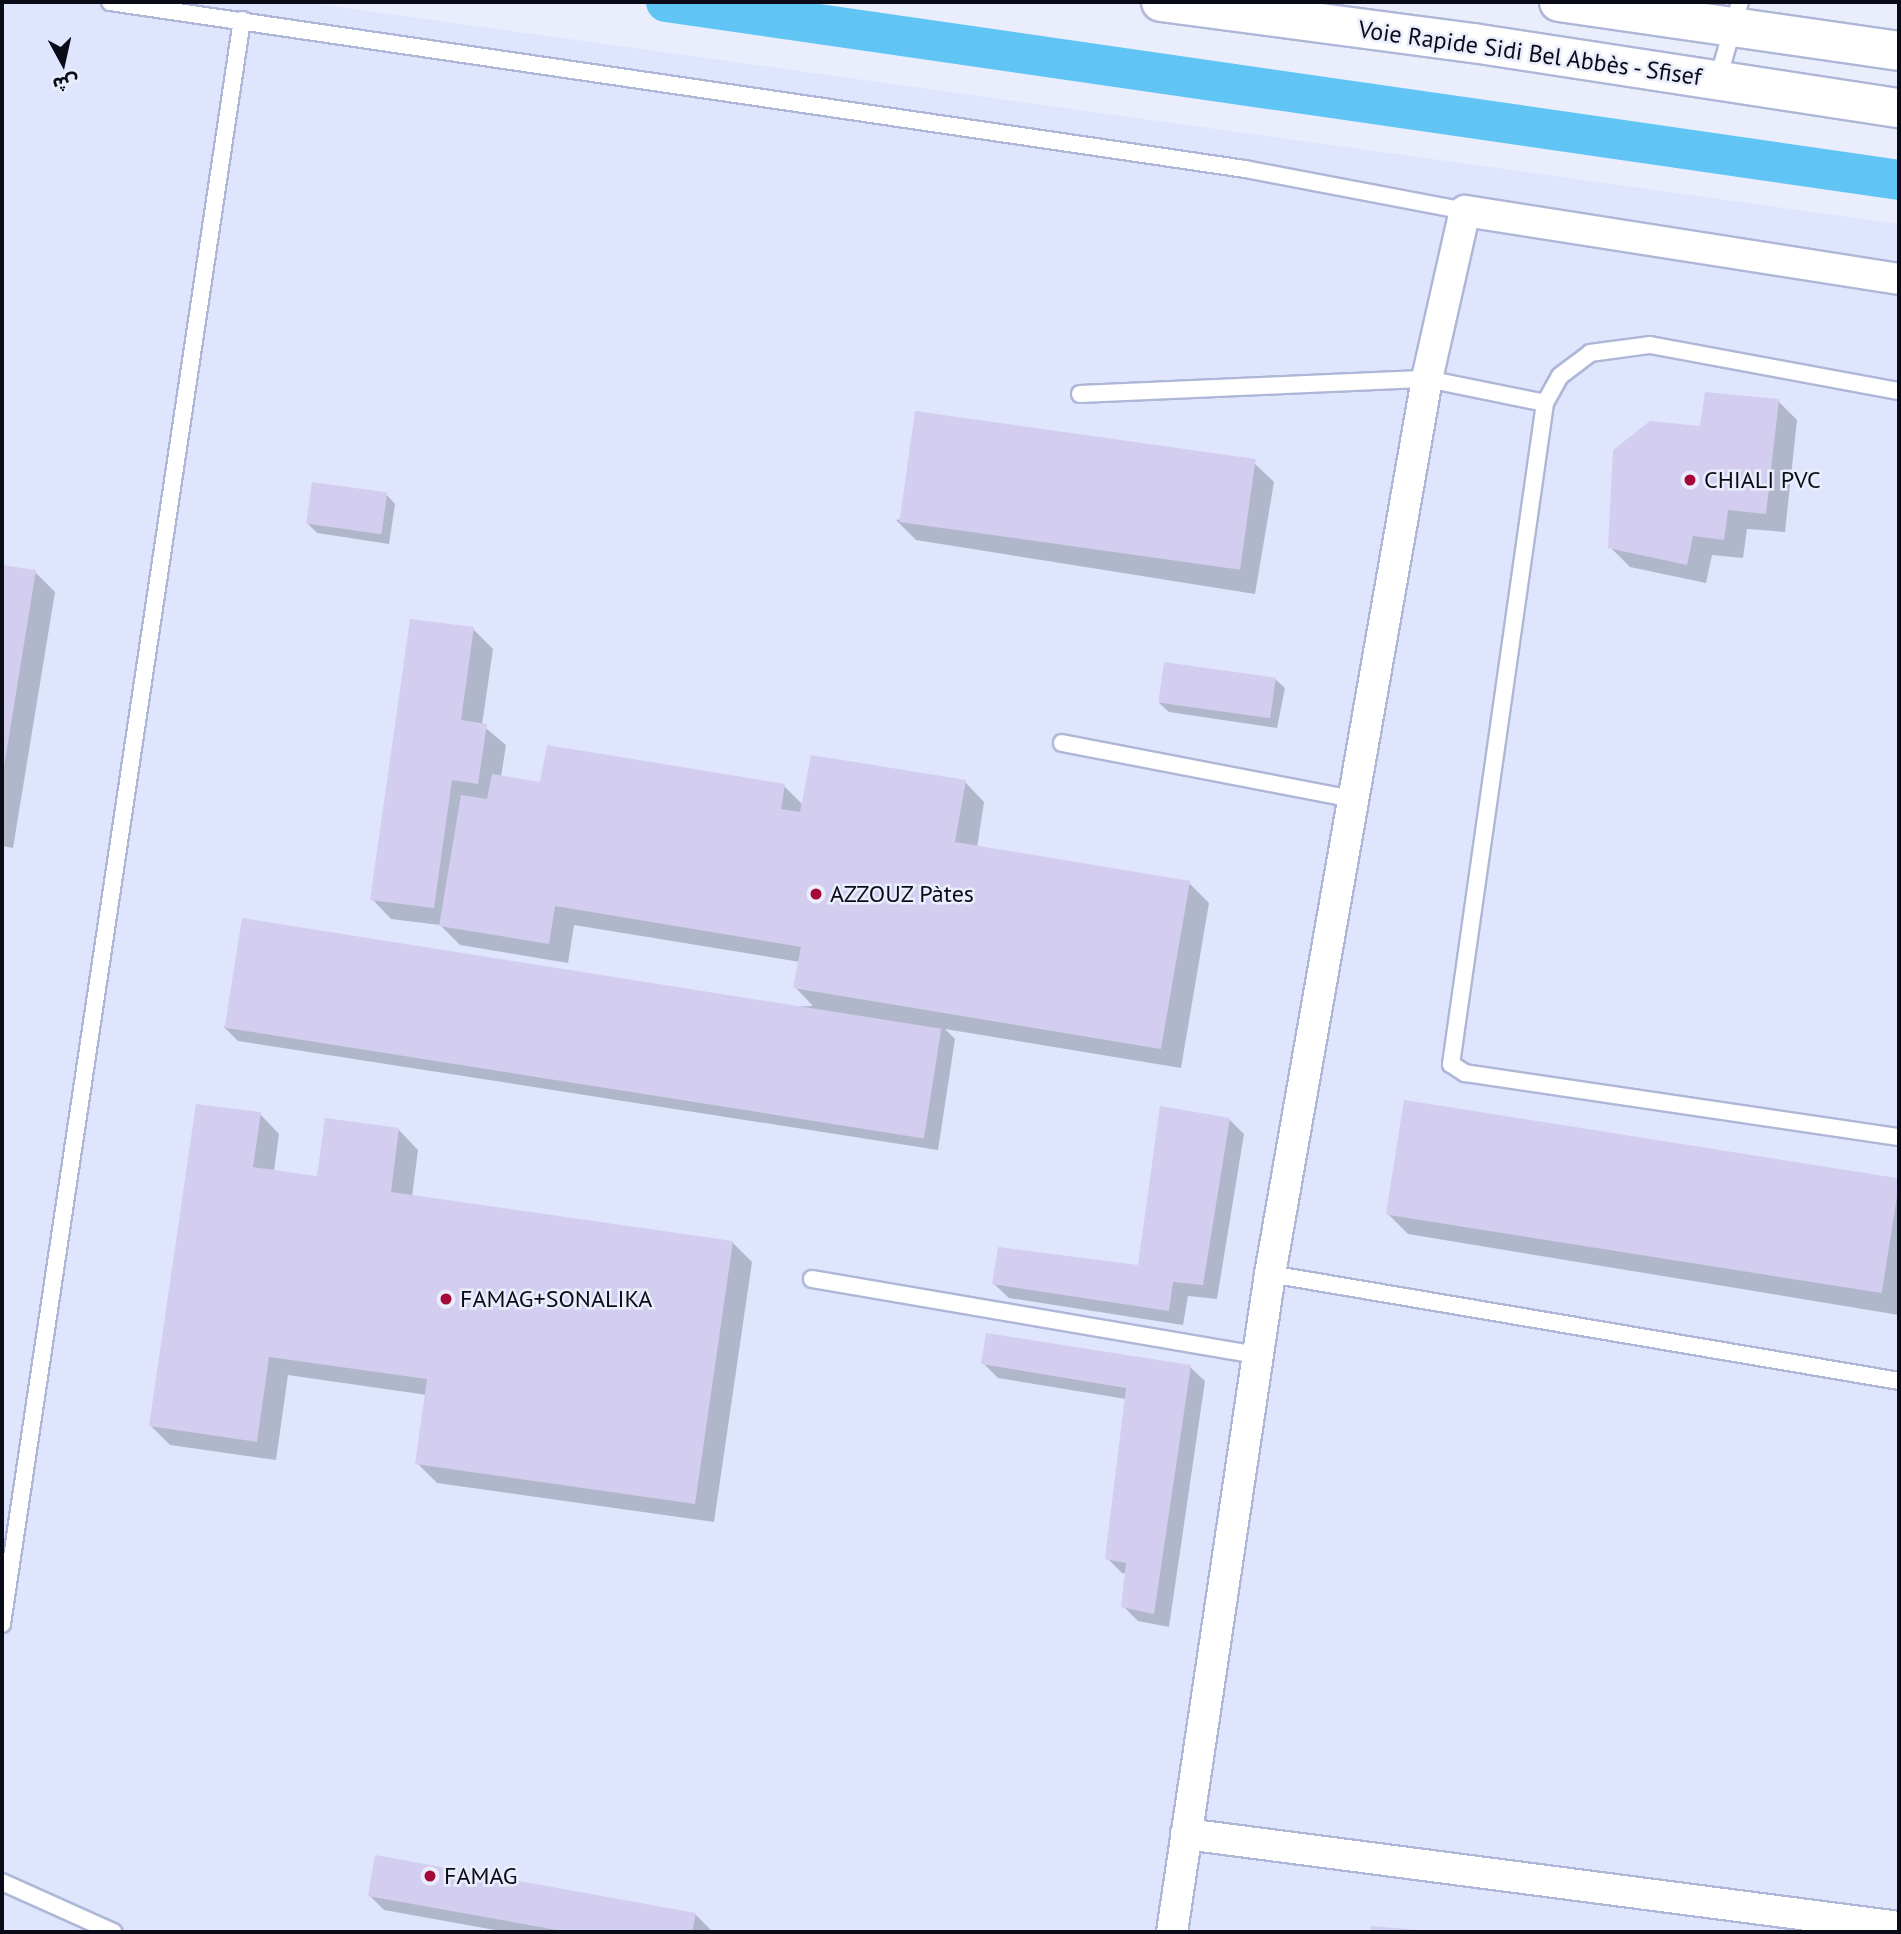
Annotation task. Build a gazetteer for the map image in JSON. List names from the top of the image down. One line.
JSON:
{"streets":{"highway":["Voie Rapide Sidi Bel Abbès - Sfisef"]},"places":["CHIALI PVC","AZZOUZ Pàtes","FAMAG+SONALIKA","FAMAG"],"north":"bottom"}
